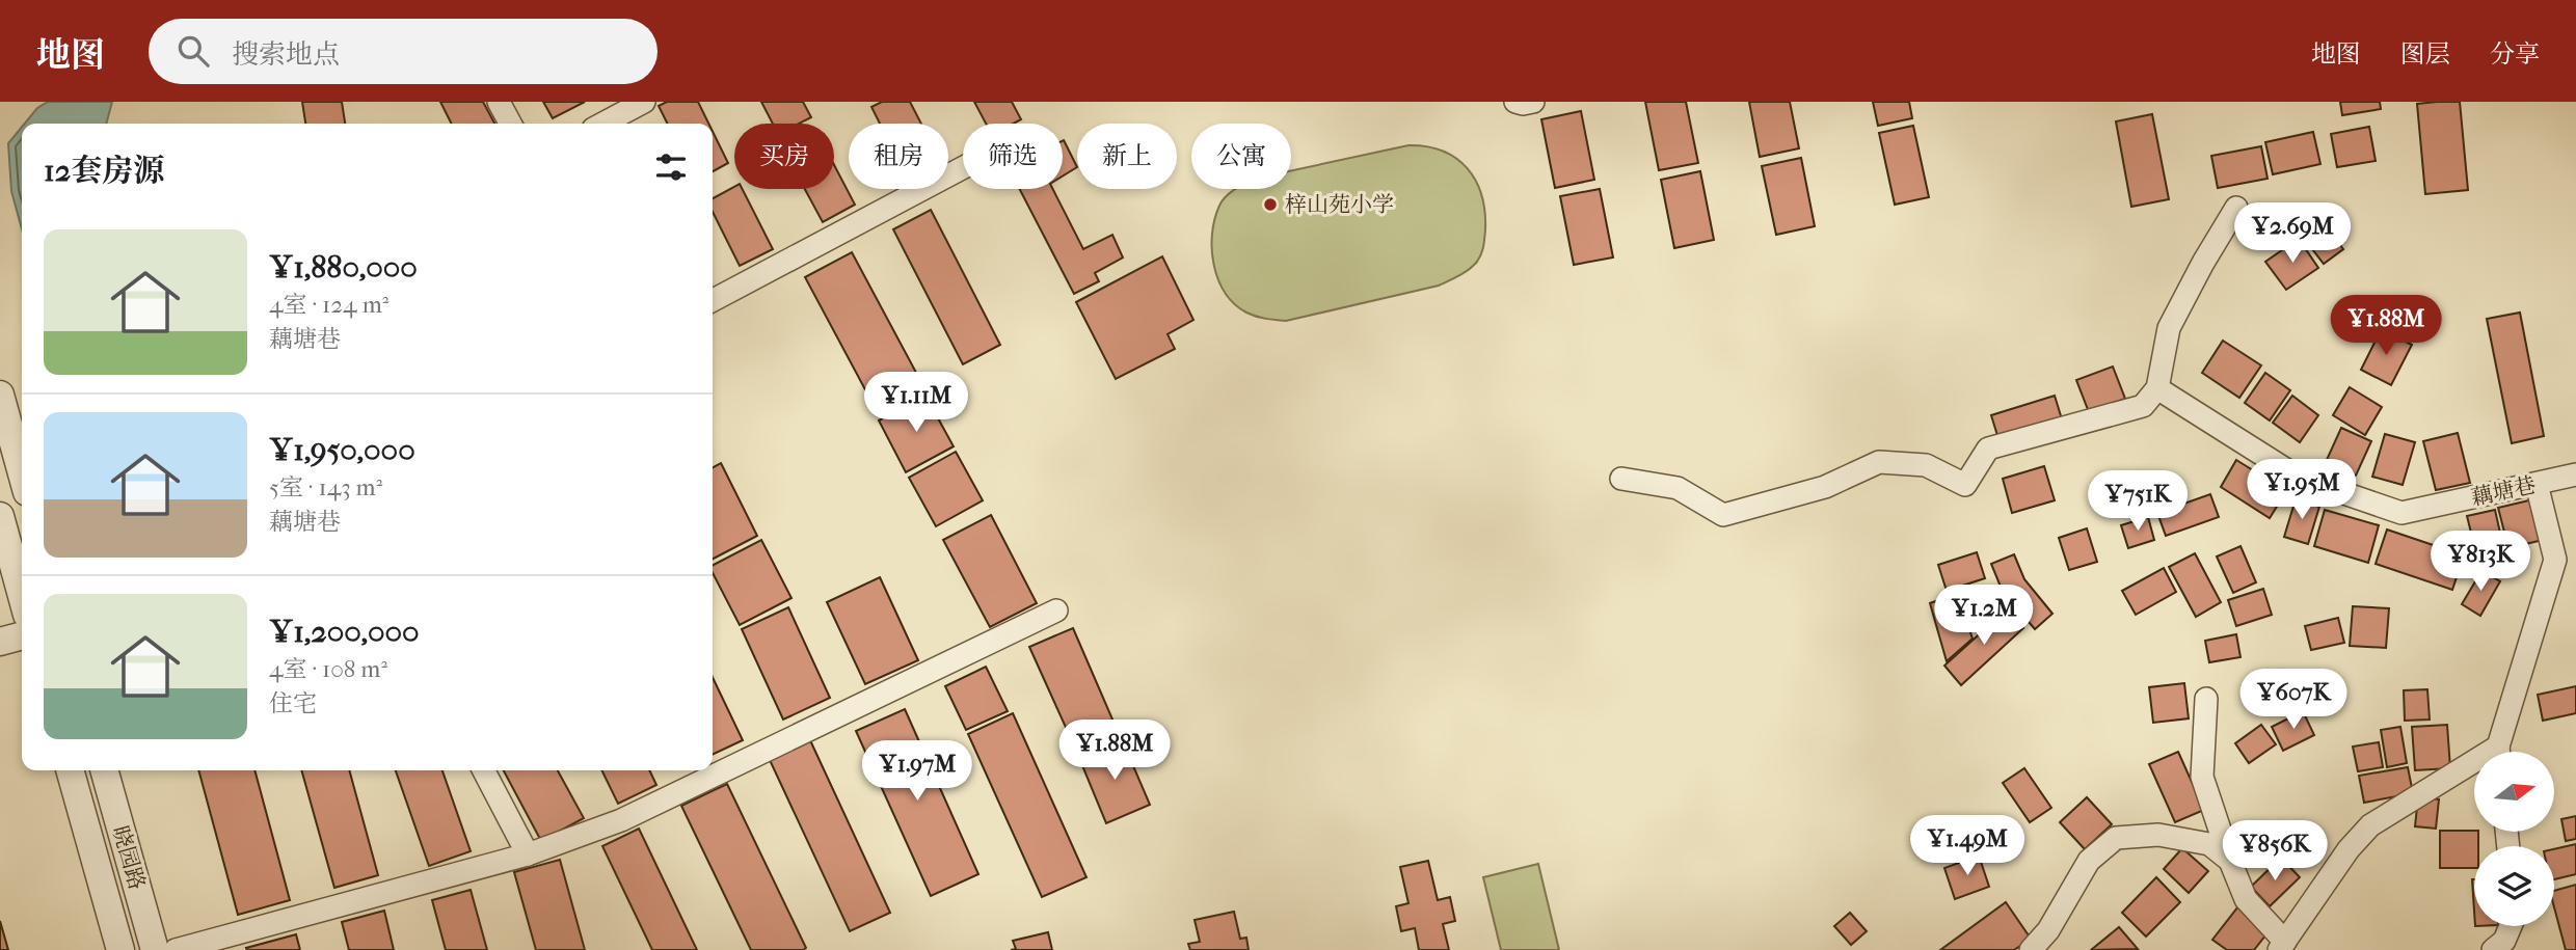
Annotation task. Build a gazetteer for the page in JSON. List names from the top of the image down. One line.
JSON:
{"streets":{"street":["藕塘巷","晓园路"]},"places":["梓山苑小学"],"north":"right","page":{"header":"地图","search":"搜索地点","nav":["地图","图层","分享"],"chip":["买房","租房","筛选","新上","公寓"],"heading":"12套房源","price":["¥2.69M","¥1.88M","¥1.11M","¥1.95M","¥751K","¥813K","¥1.2M","¥607K","¥1.88M","¥1.97M","¥1.49M","¥856K"],"list":[{"name":"¥1,880,000","note":"4室 · 124 m² · 藕塘巷"},{"name":"¥1,950,000","note":"5室 · 143 m² · 藕塘巷"},{"name":"¥1,200,000","note":"4室 · 108 m² · 住宅"}]}}
